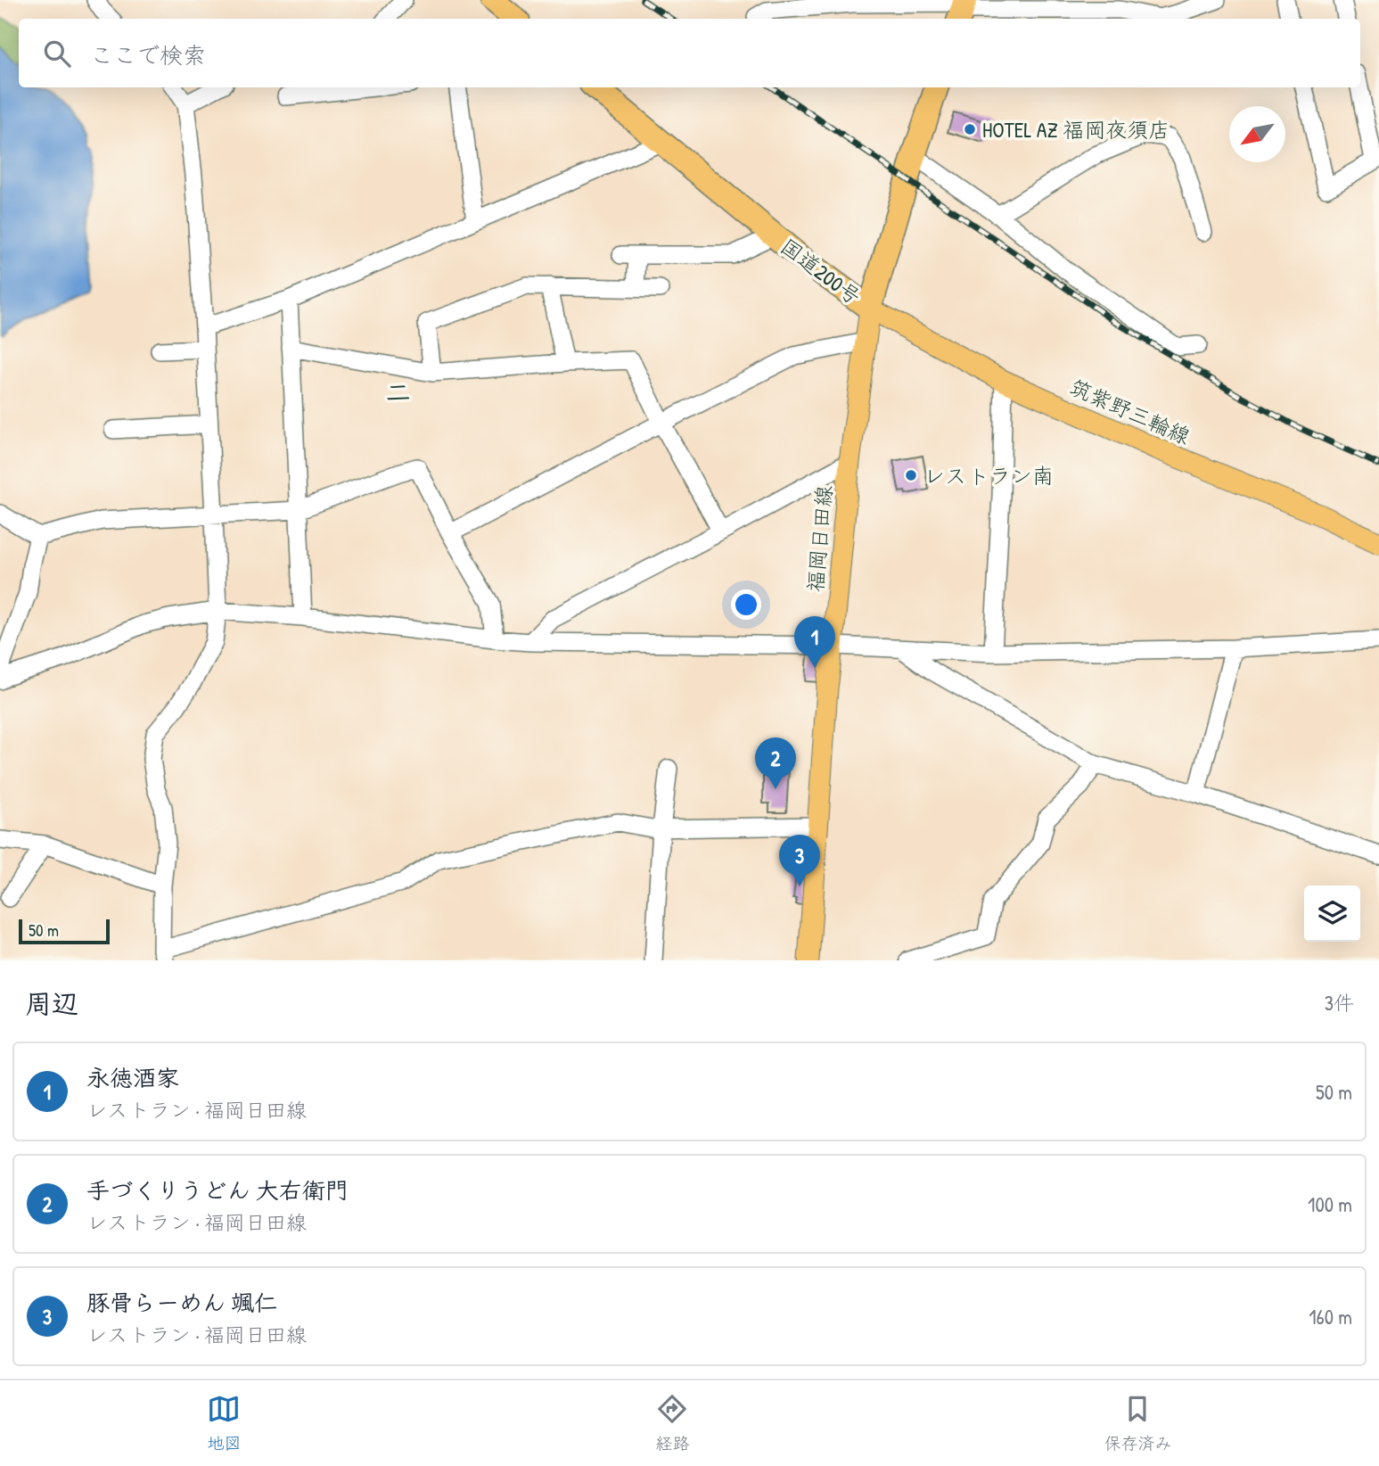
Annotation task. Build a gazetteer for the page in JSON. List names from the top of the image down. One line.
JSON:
{"streets":{"highway":["国道200号"],"main road":["筑紫野三輪線","福岡日田線"]},"crossings":[["国道200号","筑紫野三輪線"],["国道200号","福岡日田線"],["筑紫野三輪線","福岡日田線"]],"districts":["二"],"places":["HOTEL AZ 福岡夜須店","レストラン南"],"scale_bar":"50 m","north":"bottom left","page":{"search":"ここで検索","pins":["1","2","3"],"scale":"50 m","heading":["周辺","3件"],"list":[{"mark":"1","name":"永徳酒家","note":"レストラン · 福岡日田線","value":"50 m"},{"mark":"2","name":"手づくりうどん 大右衛門","note":"レストラン · 福岡日田線","value":"100 m"},{"mark":"3","name":"豚骨らーめん 颯仁","note":"レストラン · 福岡日田線","value":"160 m"}],"nav":["地図","経路","保存済み"]}}
